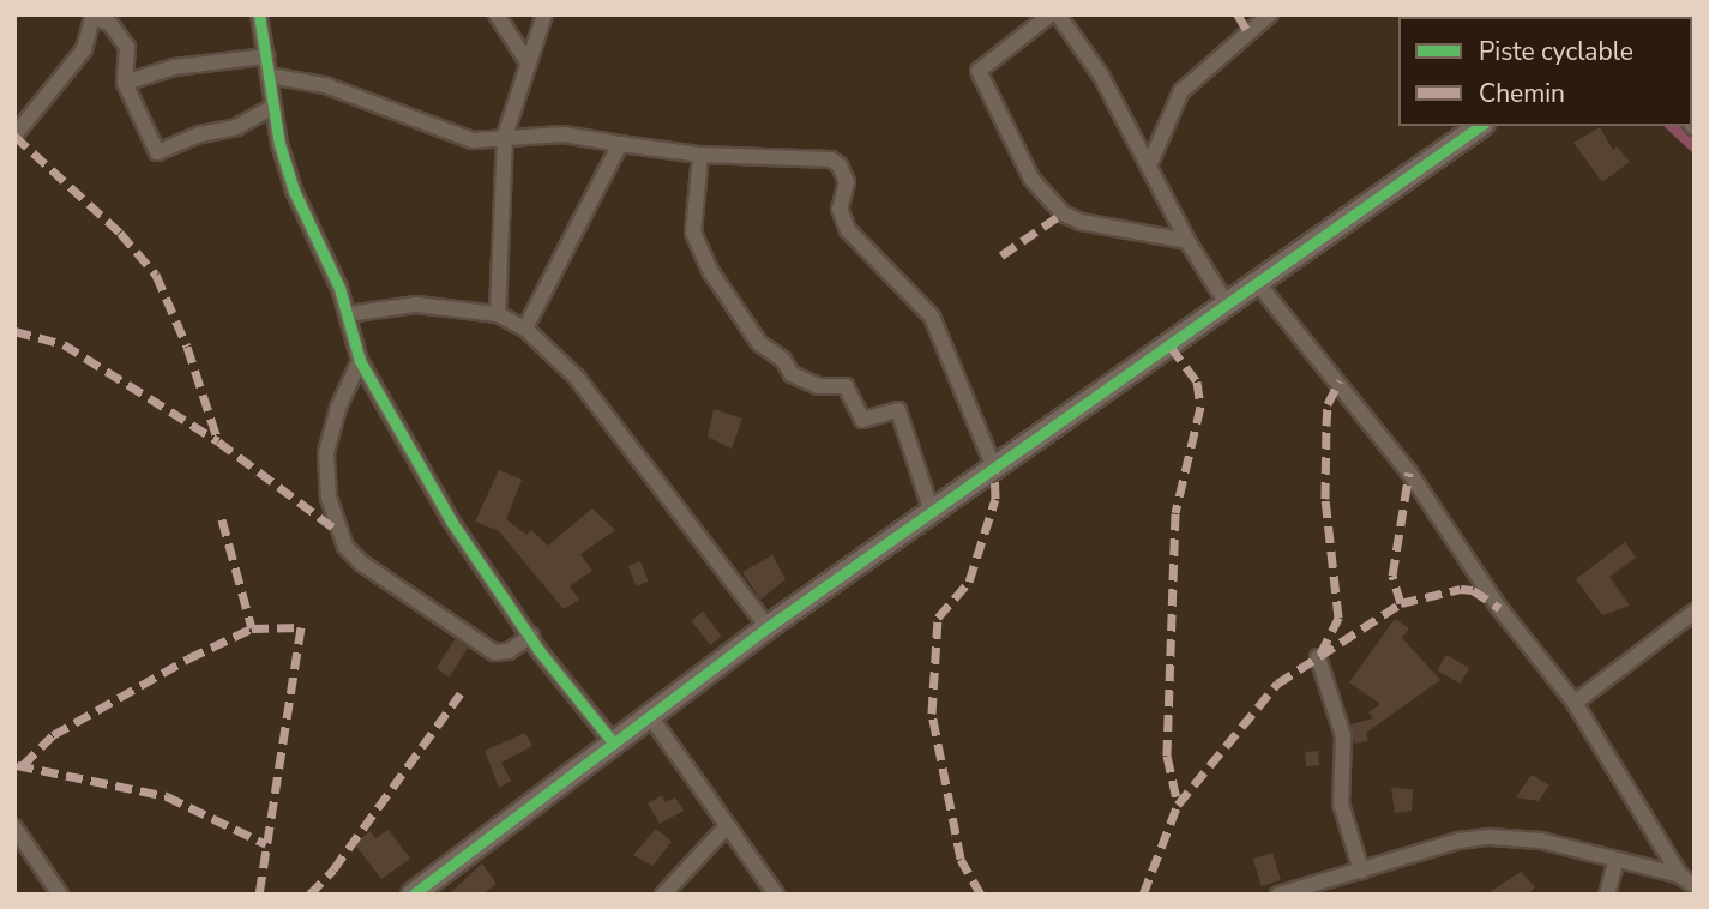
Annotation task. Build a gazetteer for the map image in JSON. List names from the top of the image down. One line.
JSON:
{"legend":["Piste cyclable","Chemin"]}
